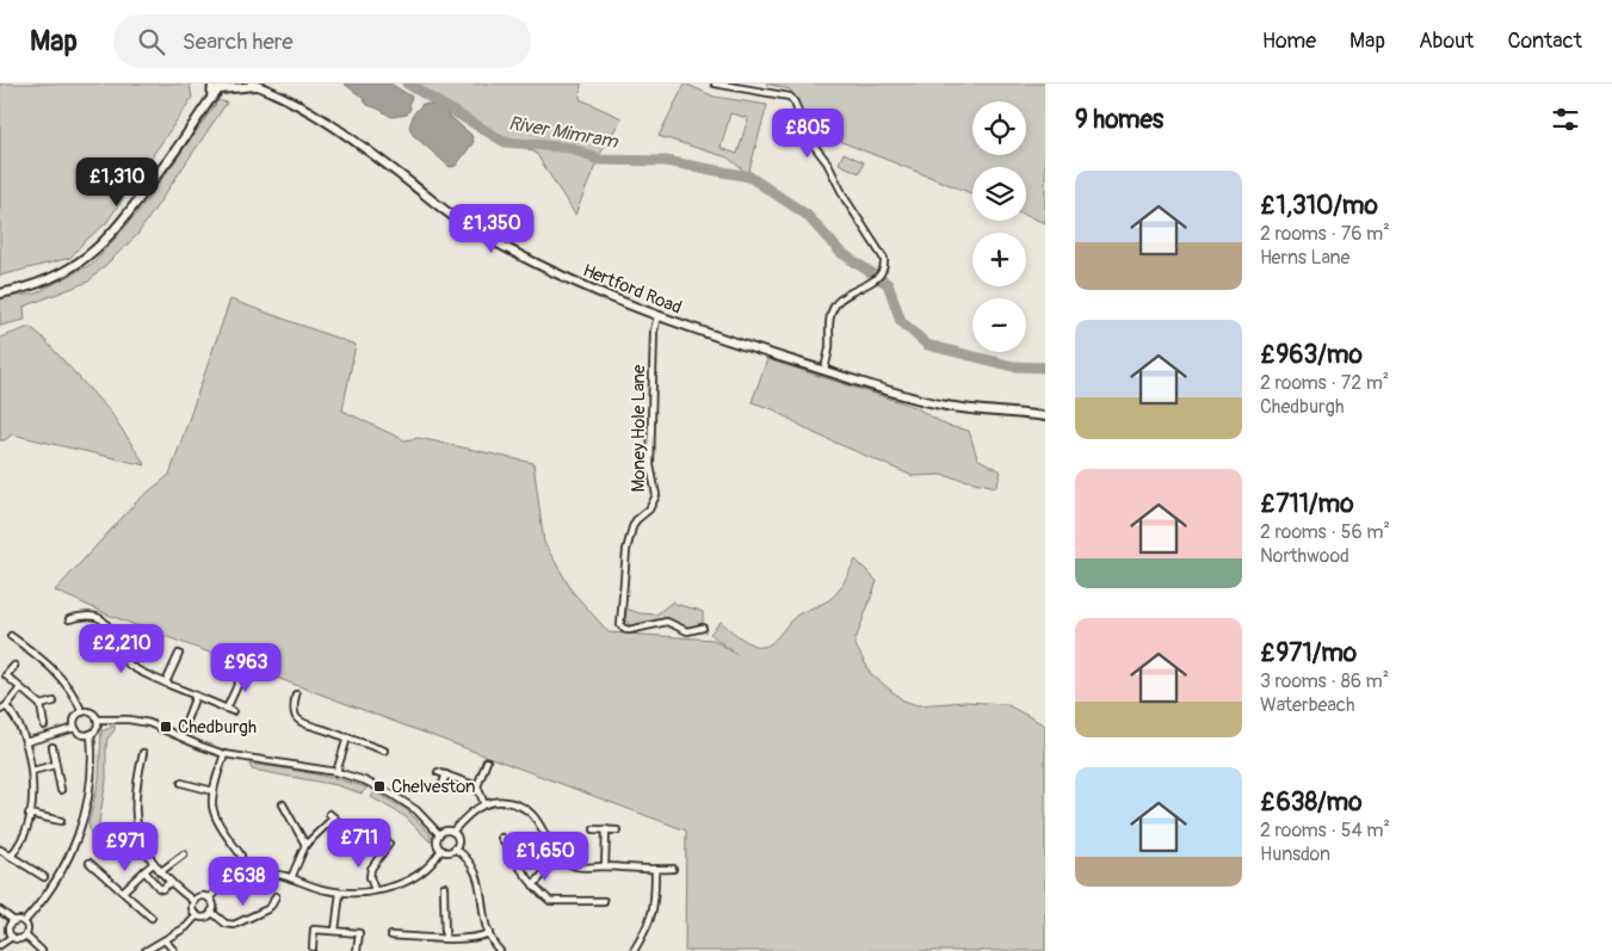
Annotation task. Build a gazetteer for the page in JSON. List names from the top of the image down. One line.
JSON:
{"streets":{"main road":["Hertford Road"],"street":["Money Hole Lane"]},"crossings":[["Hertford Road","Money Hole Lane"]],"water":["River Mimram"],"places":{"transit":["Chedburgh","Chelveston"]},"page":{"header":"Map","search":"Search here","nav":["Home","Map","About","Contact"],"heading":"9 homes","map_buttons":["+","−"],"price":["£805","£1,310","£1,350","£2,210","£963","£711","£971","£1,650","£638"],"list":[{"name":"£1,310/mo","note":"2 rooms · 76 m² · Herns Lane"},{"name":"£963/mo","note":"2 rooms · 72 m² · Chedburgh"},{"name":"£711/mo","note":"2 rooms · 56 m² · Northwood"},{"name":"£971/mo","note":"3 rooms · 86 m² · Waterbeach"},{"name":"£638/mo","note":"2 rooms · 54 m² · Hunsdon"}]}}
